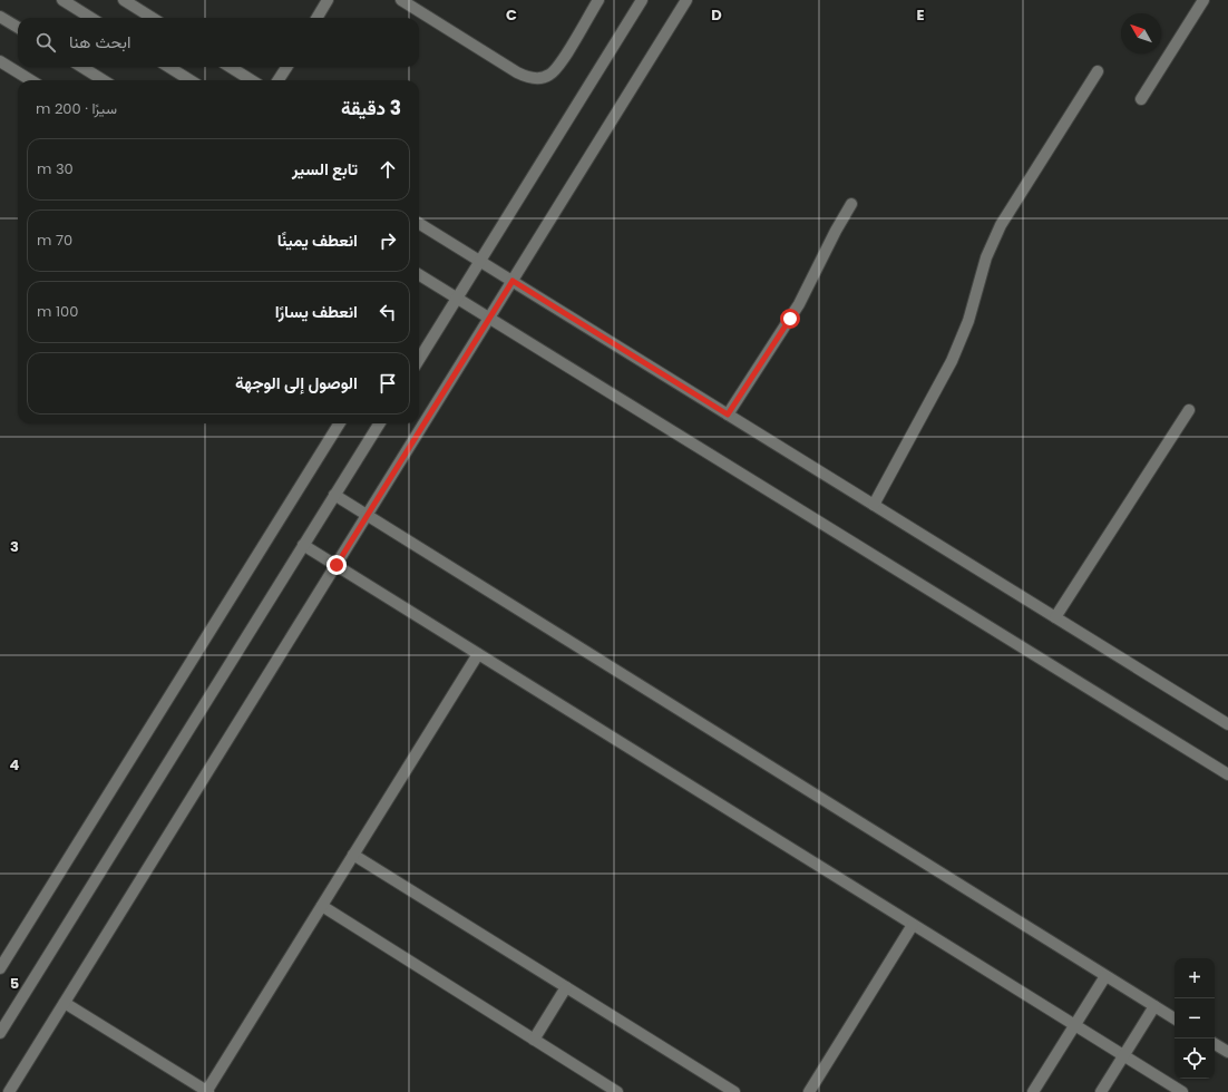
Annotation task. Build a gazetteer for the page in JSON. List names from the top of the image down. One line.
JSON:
{"north":"top left","page":{"search":"ابحث هنا","heading":["3 دقيقة","سيرًا · 200 m"],"list":[["تابع السير","30 m"],["انعطف يمينًا","70 m"],["انعطف يسارًا","100 m"],"الوصول إلى الوجهة"],"map_buttons":["+","−"]},"grid":{"columns":["C","D","E"],"rows":["3","4","5"]}}
